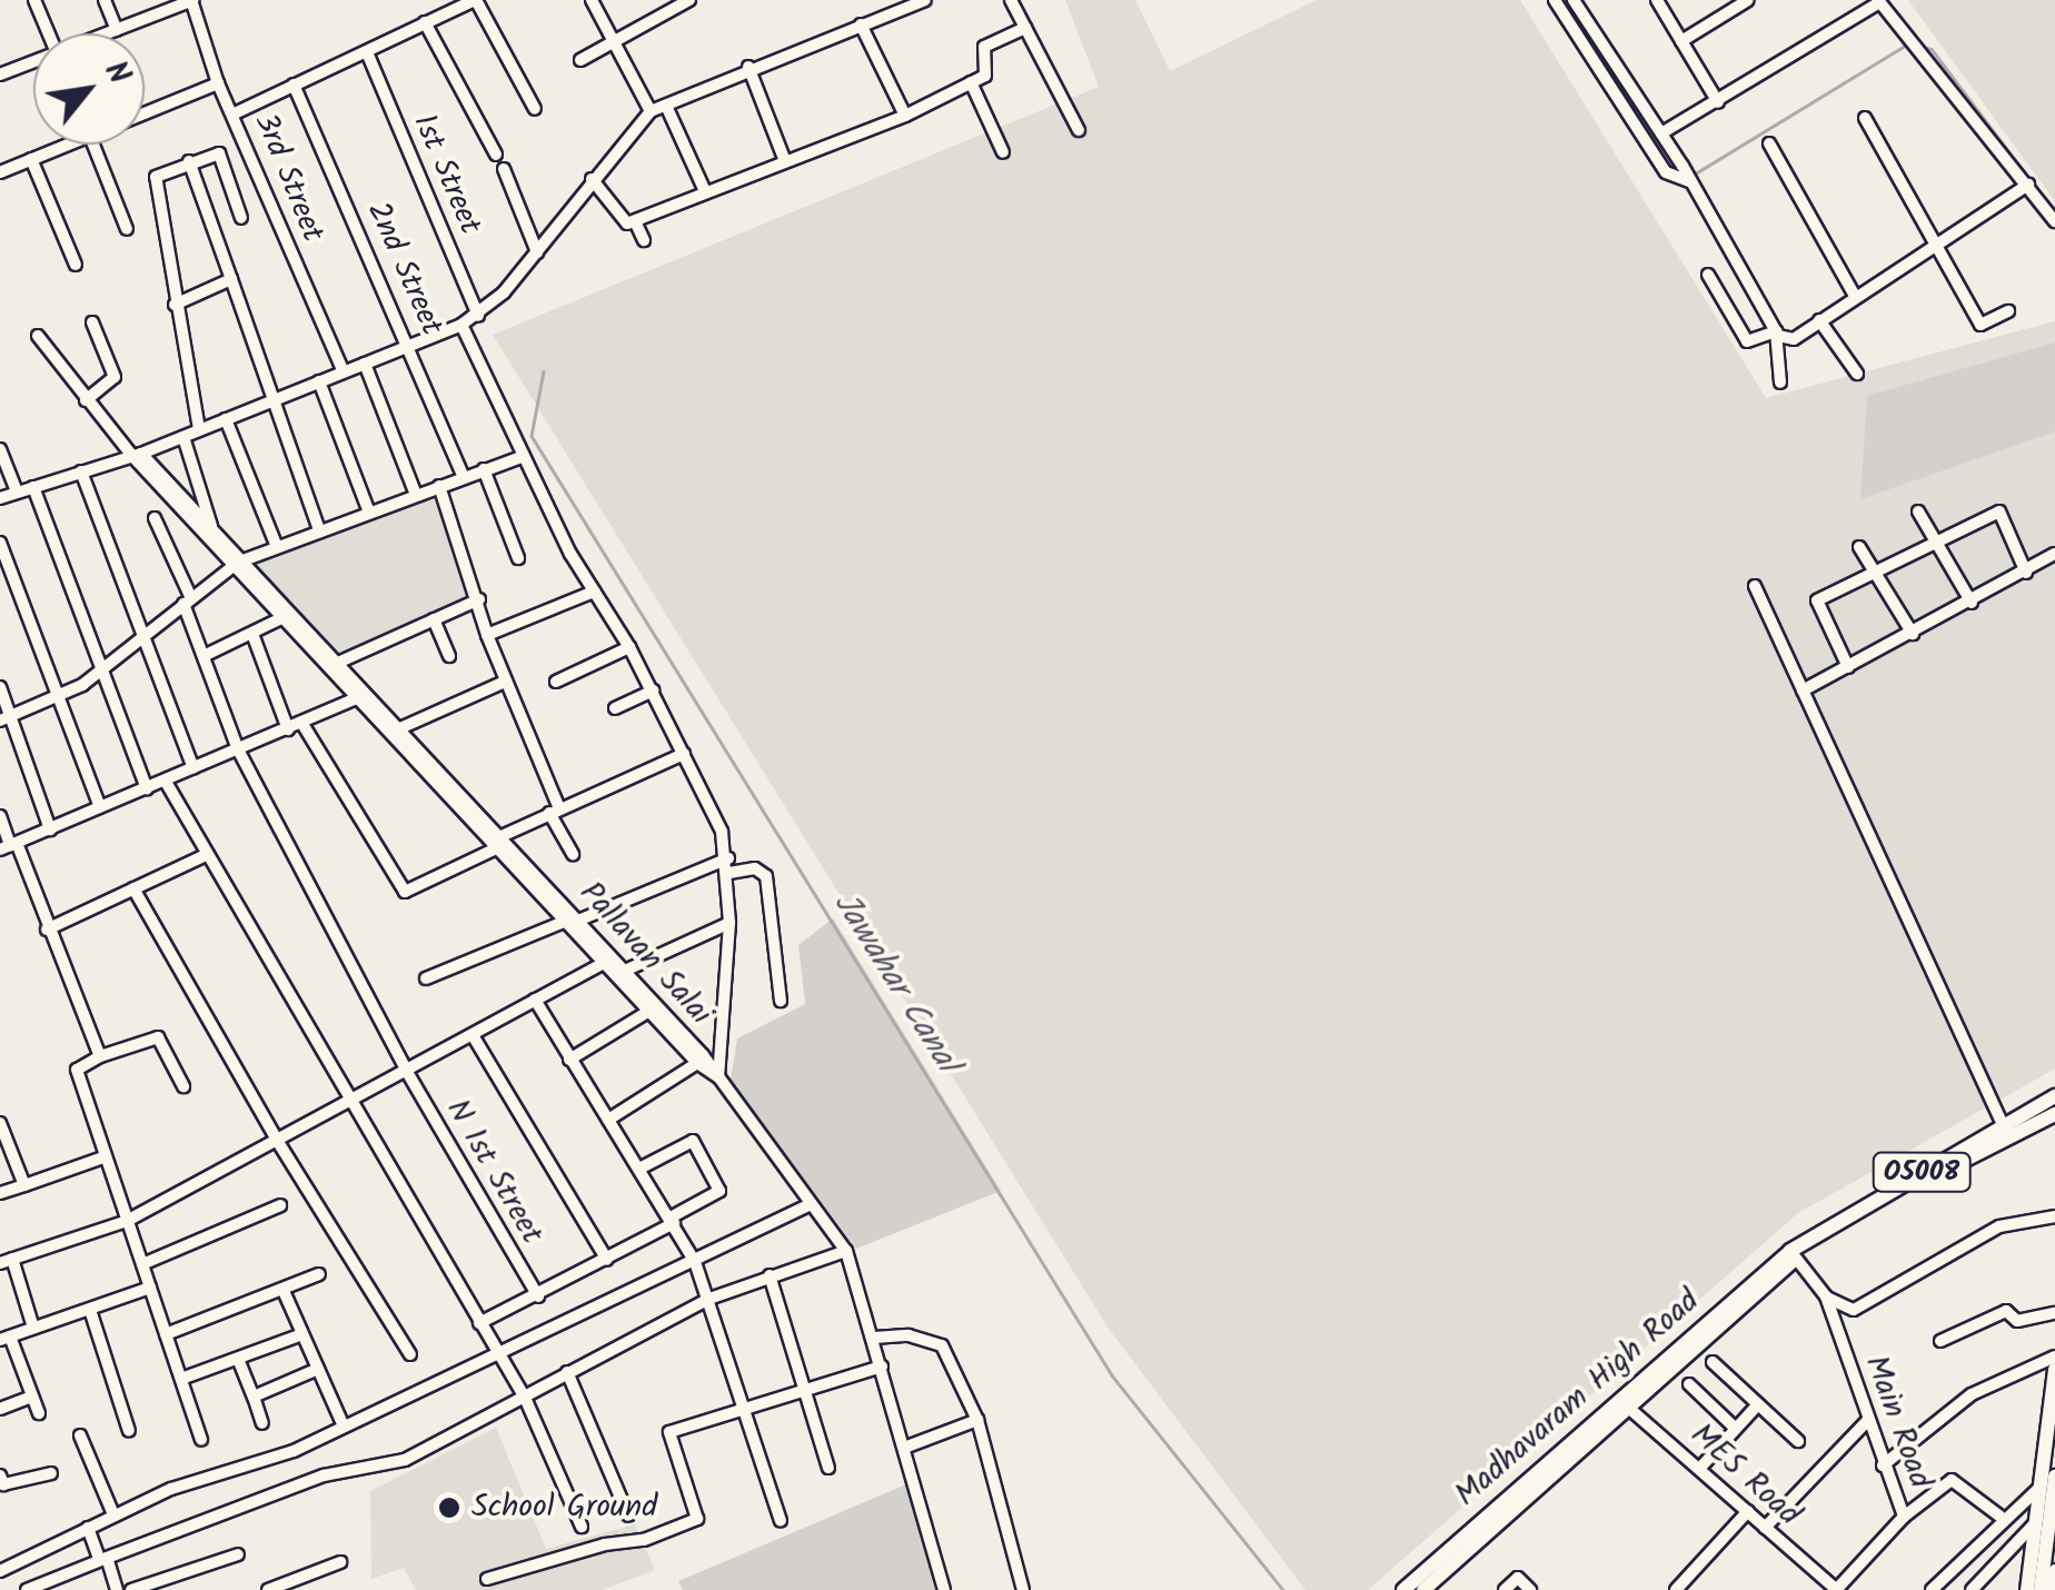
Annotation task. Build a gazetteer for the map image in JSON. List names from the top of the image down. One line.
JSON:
{"streets":{"main road":["O5008","Madhavaram High Road"],"street":["1st Street","3rd Street","2nd Street","Pallavan Salai","N 1st Street","Main Road","MES Road"]},"crossings":[["O5008","Madhavaram High Road"],["O5008","Main Road"],["Madhavaram High Road","Main Road"],["Madhavaram High Road","MES Road"],["Main Road","MES Road"]],"water":["Jawahar Canal"],"places":["School Ground"],"north":"top right"}
